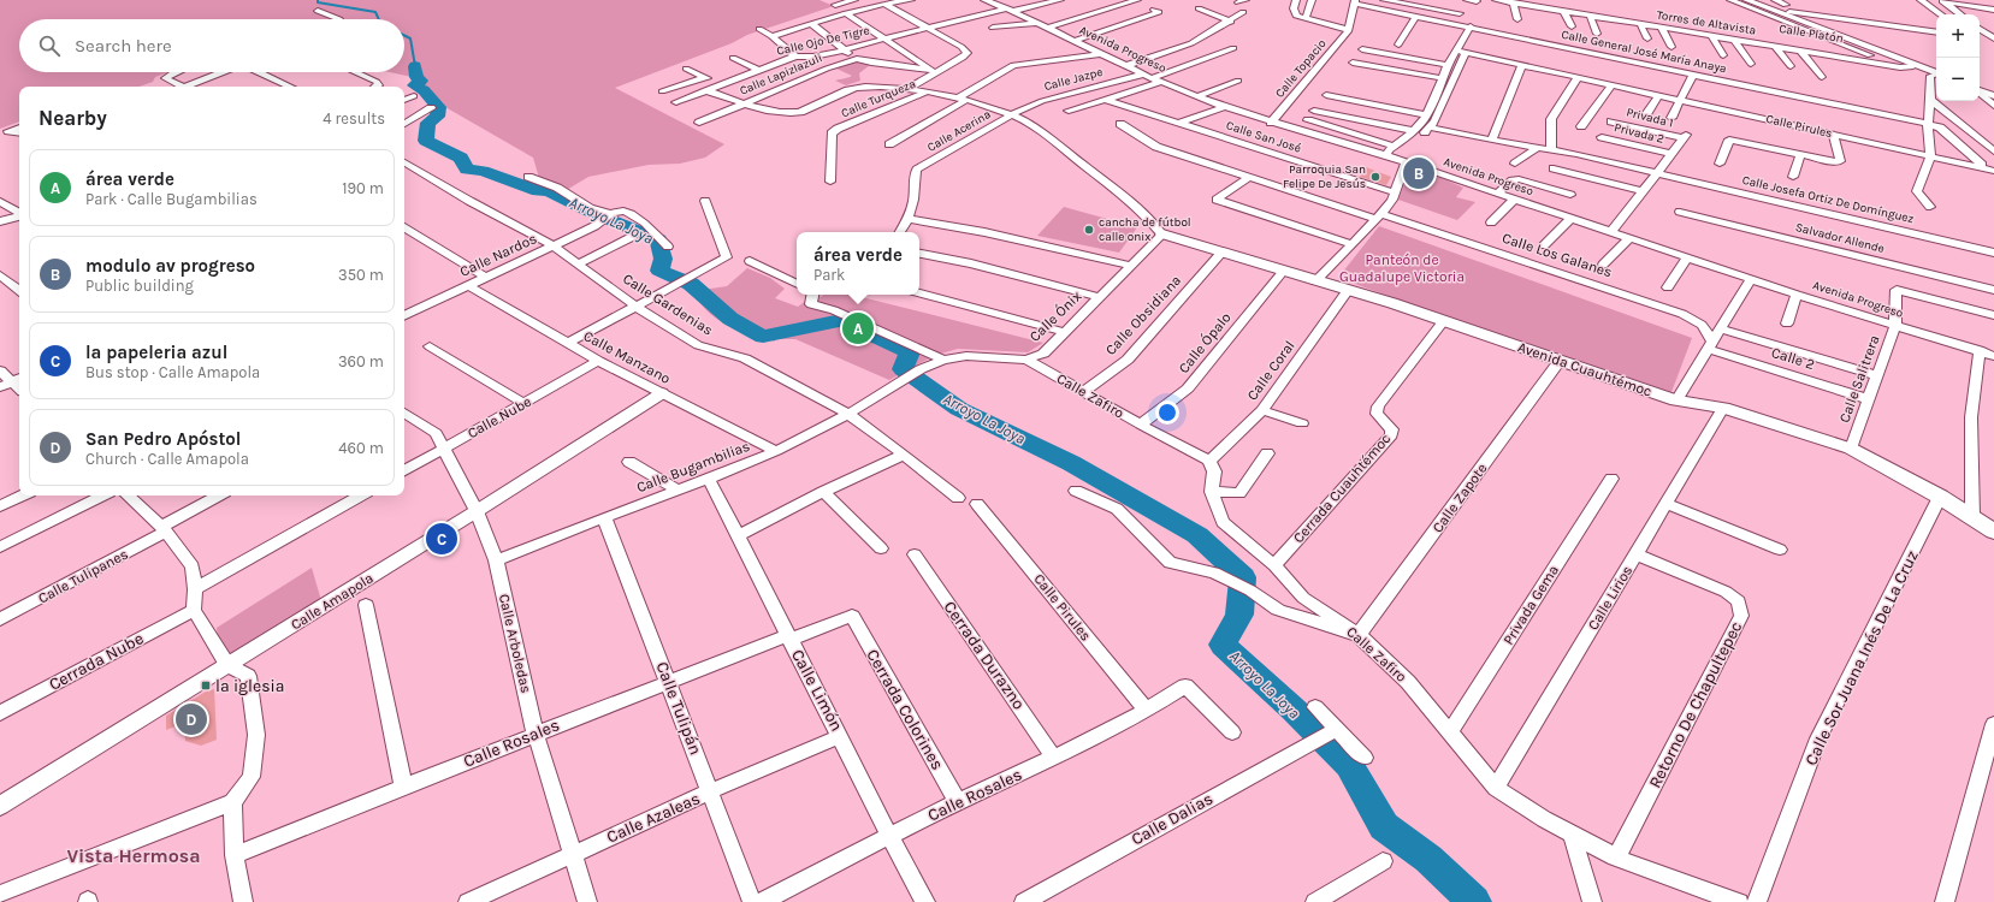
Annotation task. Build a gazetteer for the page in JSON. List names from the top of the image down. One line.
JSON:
{"streets":{"main road":["Avenida Cuauhtémoc"],"street":["Torres de Altavista","Calle Platón","Calle Ojo De Tigre","Avenida Progreso","Calle General José María Anaya","Calle Topacio","Calle Lapizlazuli","Calle Jazpe","Calle Turqueza","Privada 1","Calle Pirules","Calle Acerina","Privada 2","Calle San José","Calle Josefa Ortiz De Domínguez","Salvador Allende","Calle Nardos","Calle Los Galanes","Calle Gardenias","Calle Obsidiana","Calle Ónix","Calle Ópalo","Calle Manzano","Calle 2","Calle Coral","Calle Salitrera","Calle Zafiro","Calle Nube","Calle Bugambilias","Cerrada Cuauhtémoc","Calle Zapote","Calle Tulipanes","Calle Lirios","Calle Amapola","Privada Gema","Calle Arboledas","Cerrada Durazno","Calle Sor Juana Inés De La Cruz","Cerrada Nube","Calle Limón","Retorno De Chapultepec","Calle Tulipán","Cerrada Colorines","Calle Rosales","Calle Azaleas","Calle Dalias"]},"crossings":[["Torres de Altavista","Calle Platón"],["Calle Ojo De Tigre","Avenida Progreso"],["Avenida Progreso","Calle Topacio"],["Avenida Progreso","Calle Jazpe"],["Avenida Progreso","Calle San José"],["Avenida Progreso","Calle Salitrera"],["Calle Jazpe","Calle Acerina"],["Privada 1","Privada 2"],["Calle Pirules","Calle Rosales"],["Calle Nardos","Calle Gardenias"],["Calle Nardos","Calle Manzano"],["Calle Los Galanes","Calle 2"],["Calle Gardenias","Calle Bugambilias"],["Calle Obsidiana","Avenida Cuauhtémoc"],["Calle Obsidiana","Calle Zafiro"],["Calle Ónix","Avenida Cuauhtémoc"],["Calle Ónix","Calle Zafiro"],["Calle Ónix","Calle Bugambilias"],["Calle Ópalo","Avenida Cuauhtémoc"],["Calle Ópalo","Calle Zafiro"],["Calle Manzano","Calle Nube"],["Calle Manzano","Calle Bugambilias"],["Calle Manzano","Calle Amapola"],["Calle 2","Calle Salitrera"],["Avenida Cuauhtémoc","Calle Coral"],["Avenida Cuauhtémoc","Calle Salitrera"],["Avenida Cuauhtémoc","Cerrada Cuauhtémoc"],["Avenida Cuauhtémoc","Calle Zapote"],["Avenida Cuauhtémoc","Calle Lirios"],["Avenida Cuauhtémoc","Calle Sor Juana Inés De La Cruz"],["Calle Coral","Calle Zafiro"],["Calle Zafiro","Cerrada Cuauhtémoc"],["Calle Zafiro","Calle Zapote"],["Calle Zafiro","Calle Lirios"],["Calle Zafiro","Privada Gema"],["Calle Zafiro","Retorno De Chapultepec"],["Calle Nube","Calle Arboledas"],["Calle Bugambilias","Calle Arboledas"],["Calle Bugambilias","Calle Limón"],["Calle Bugambilias","Calle Tulipán"],["Calle Lirios","Retorno De Chapultepec"],["Calle Amapola","Calle Arboledas"],["Calle Arboledas","Calle Rosales"],["Calle Arboledas","Calle Azaleas"],["Cerrada Durazno","Calle Rosales"],["Calle Limón","Calle Rosales"],["Calle Limón","Calle Azaleas"],["Calle Tulipán","Calle Rosales"],["Calle Tulipán","Calle Azaleas"],["Cerrada Colorines","Calle Rosales"]],"districts":["Vista Hermosa"],"water":["Arroyo La Joya"],"parks":["Panteón de Guadalupe Victoria"],"places":{"other":["Parroquia San Felipe De Jesús","cancha de fútbol calle onix"],"transit":["la iglesia"]},"page":{"map_buttons":["+","−"],"search":"Search here","heading":["Nearby","4 results"],"list":[{"mark":"A","name":"área verde","note":"Park · Calle Bugambilias","value":"190 m"},{"mark":"B","name":"modulo av progreso","note":"Public building","value":"350 m"},{"mark":"C","name":"la papeleria azul","note":"Bus stop · Calle Amapola","value":"360 m"},{"mark":"D","name":"San Pedro Apóstol","note":"Church · Calle Amapola","value":"460 m"}],"pins":["B","A","C","D"],"popup":["área verde","Park"]}}
